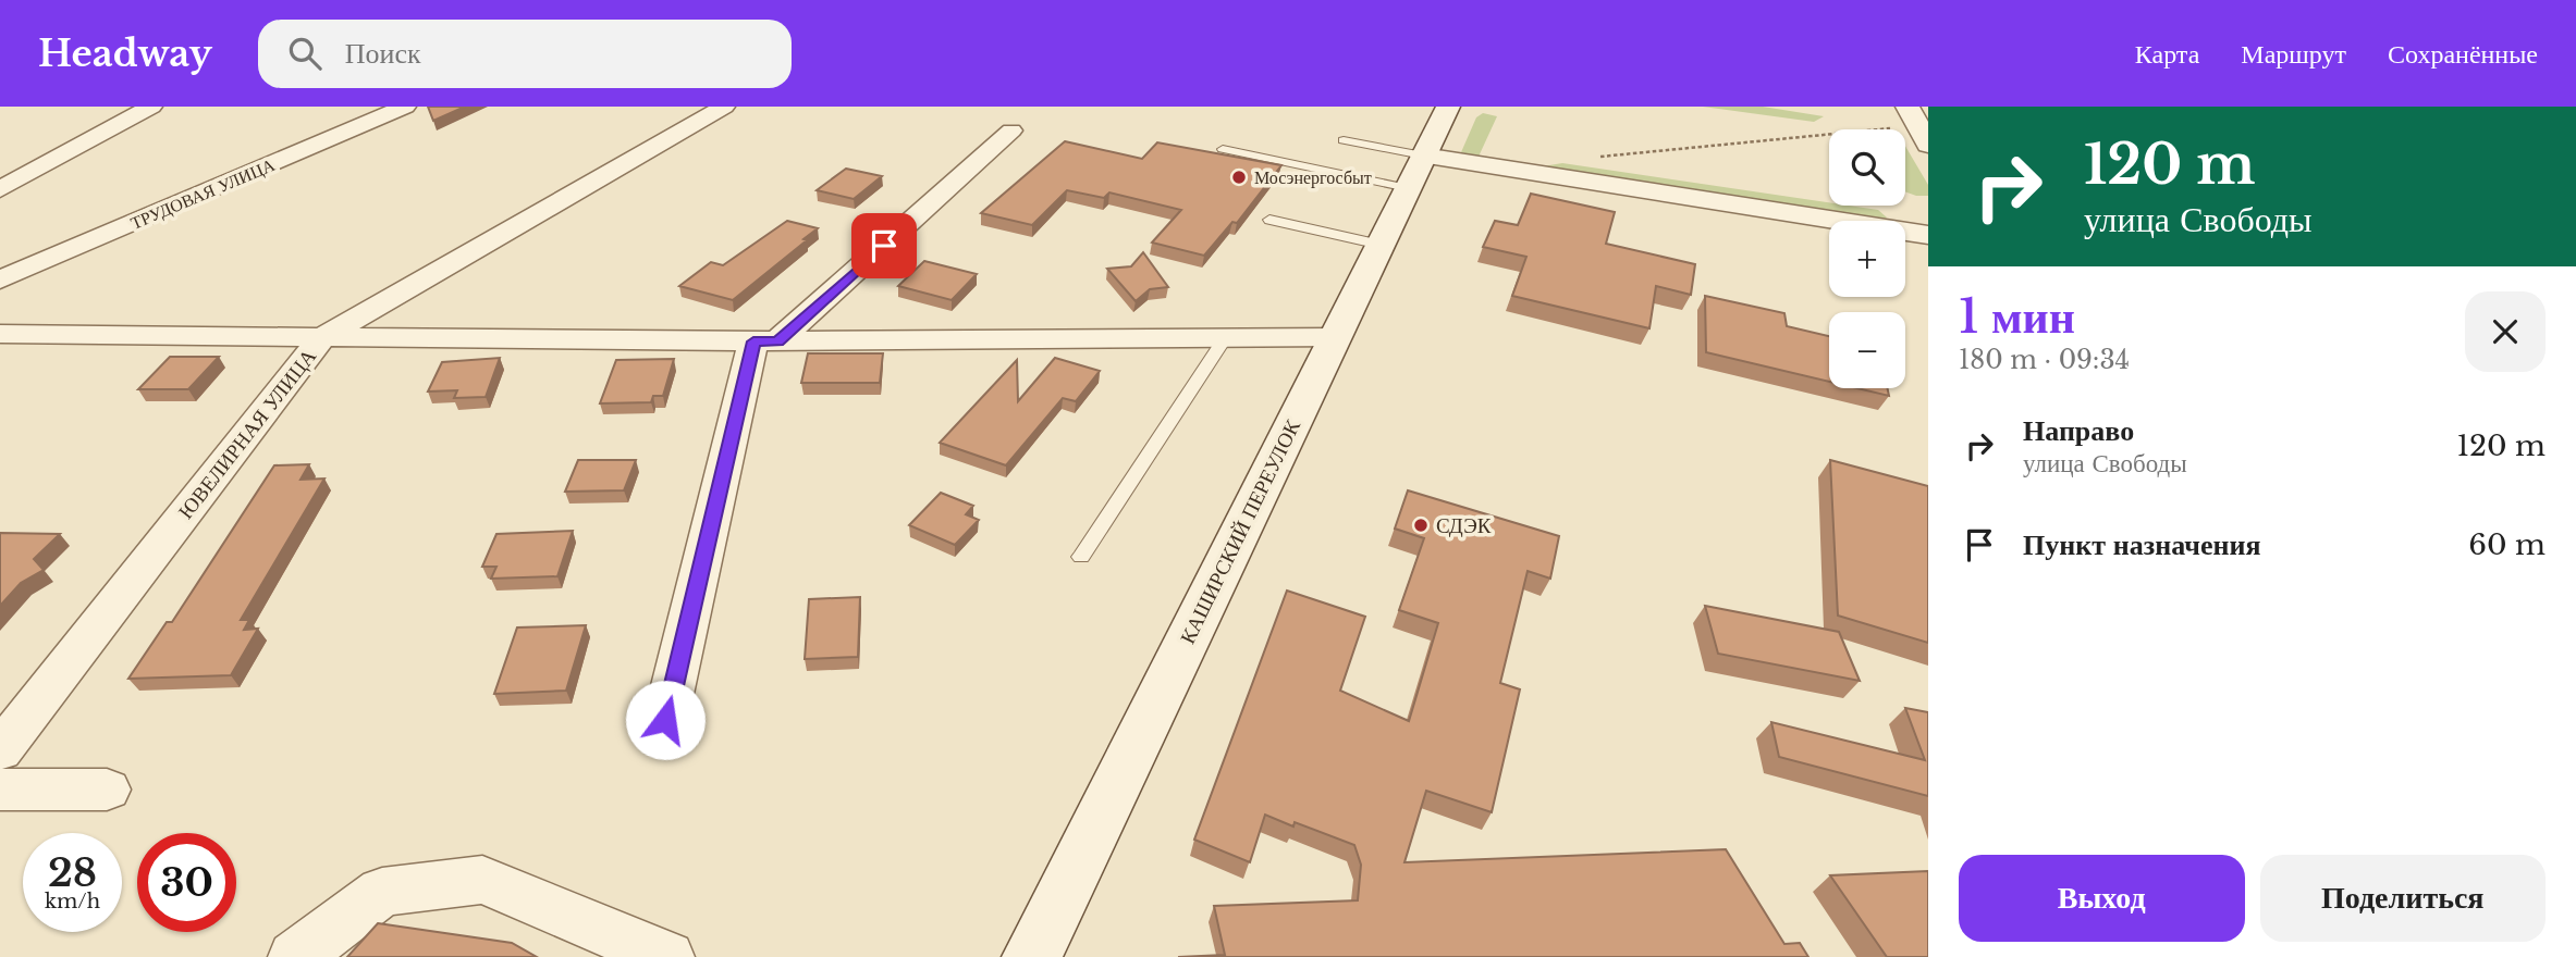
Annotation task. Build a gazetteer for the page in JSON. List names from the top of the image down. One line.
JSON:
{"streets":{"main road":["КАШИРСКИЙ ПЕРЕУЛОК"],"street":["ТРУДОВАЯ УЛИЦА","ЮВЕЛИРНАЯ УЛИЦА"]},"places":["Мосэнергосбыт","СДЭК"],"page":{"header":"Headway","search":"Поиск","nav":["Карта","Маршрут","Сохранённые"],"turn":["120 m","улица Свободы"],"map_buttons":["+","−"],"heading":["1 мин","180 m · 09:34"],"list":[{"name":"Направо","note":"улица Свободы","value":"120 m"},{"name":"Пункт назначения","value":"60 m"}],"speed":"28 km/h","limit":"30","buttons":["Выход","Поделиться"]}}
